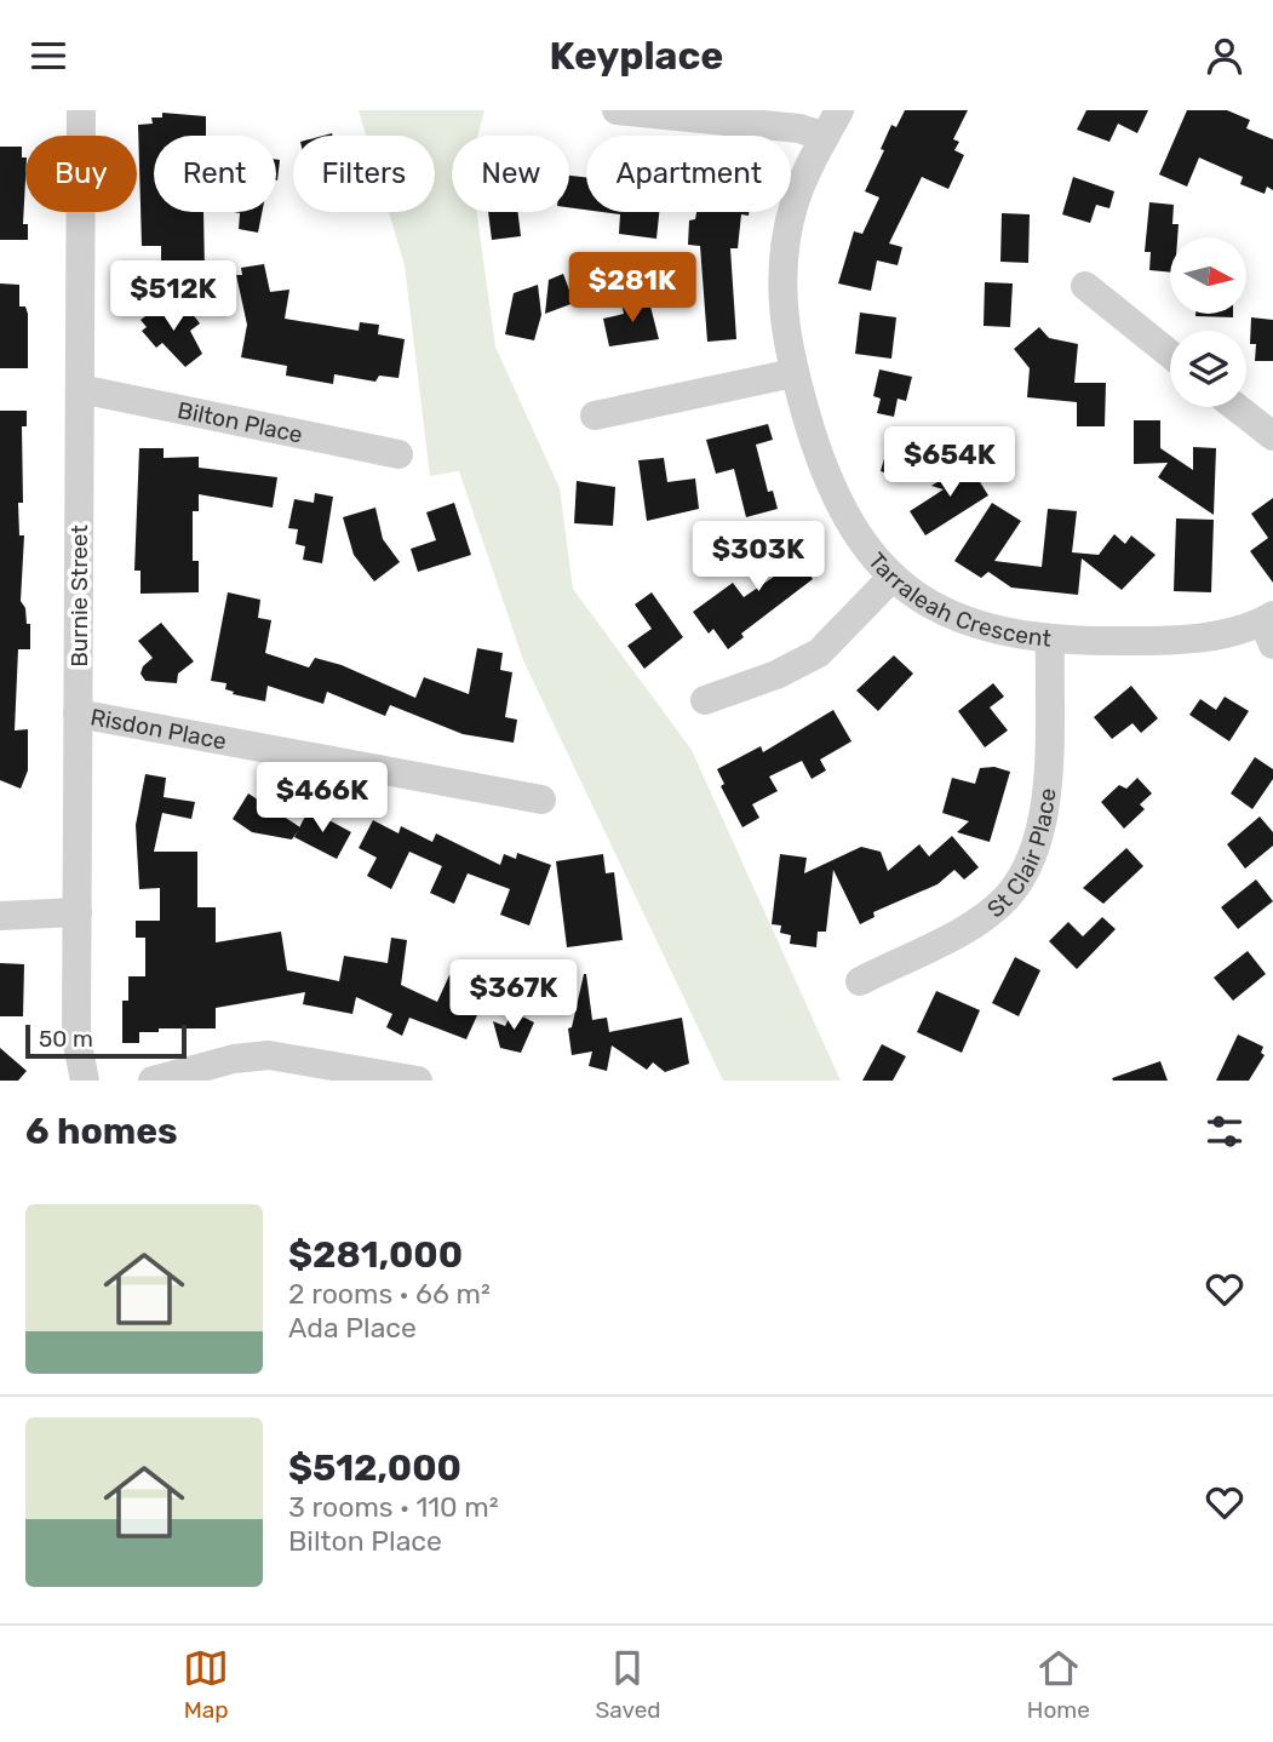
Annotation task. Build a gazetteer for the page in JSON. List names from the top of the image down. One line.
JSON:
{"streets":{"street":["Bilton Place","Tarraleah Crescent","Burnie Street","Risdon Place","St Clair Place"]},"crossings":[["Bilton Place","Burnie Street"],["Tarraleah Crescent","St Clair Place"],["Burnie Street","Risdon Place"]],"scale_bar":"50 m","north":"right","page":{"header":"Keyplace","chip":["Buy","Rent","Filters","New","Apartment"],"price":["$281K","$512K","$654K","$303K","$466K","$367K"],"scale":"50 m","heading":"6 homes","list":[{"name":"$281,000","note":"2 rooms · 66 m² · Ada Place"},{"name":"$512,000","note":"3 rooms · 110 m² · Bilton Place"}],"tabs":["Map","Saved","Home"]}}
